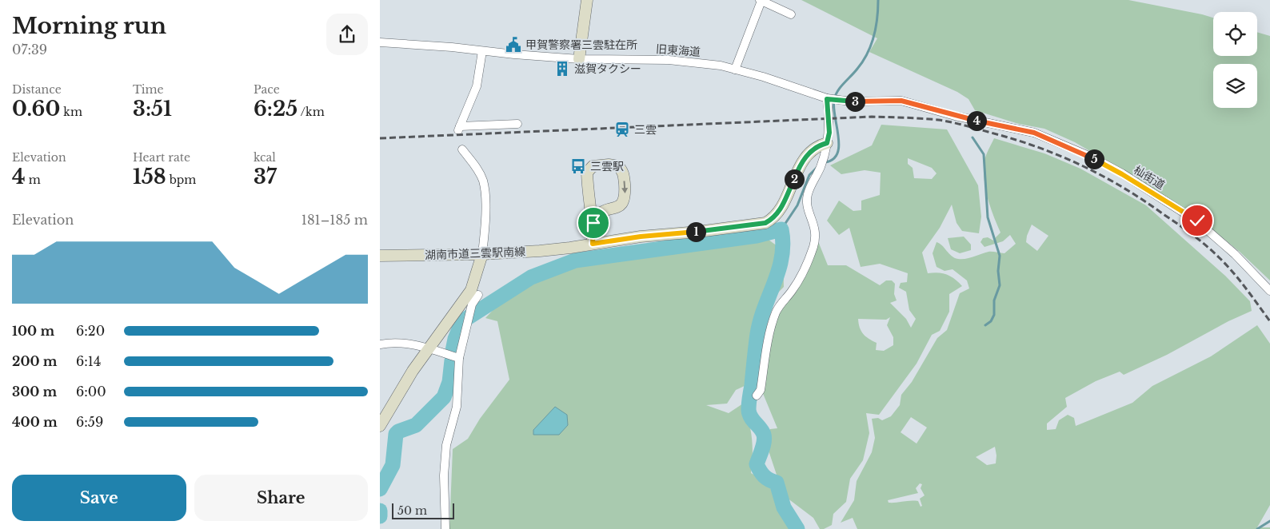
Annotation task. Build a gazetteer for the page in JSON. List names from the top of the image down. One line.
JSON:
{"streets":{"street":["旧東海道","杣街道","湖南市道三雲駅南線"]},"crossings":[["旧東海道","杣街道"]],"places":{"public building":["甲賀警察署三雲駐在所"],"building":["滋賀タクシー"],"station":["三雲"],"bus stop":["三雲駅"]},"scale_bar":"50 m","page":{"heading":["Morning run","07:39"],"stats":[["Distance","0.60 km"],["Time","3:51"],["Pace","6:25 /km"],["Elevation","4 m"],["Heart rate","158 bpm"],["kcal","37"]],"pins":["3","4","5","2","1"],"chart":["Elevation","181–185 m"],"list":[{"name":"100 m","note":"6:20"},{"name":"200 m","note":"6:14"},{"name":"300 m","note":"6:00"},{"name":"400 m","note":"6:59"}],"buttons":["Save","Share"],"scale":"50 m"}}
